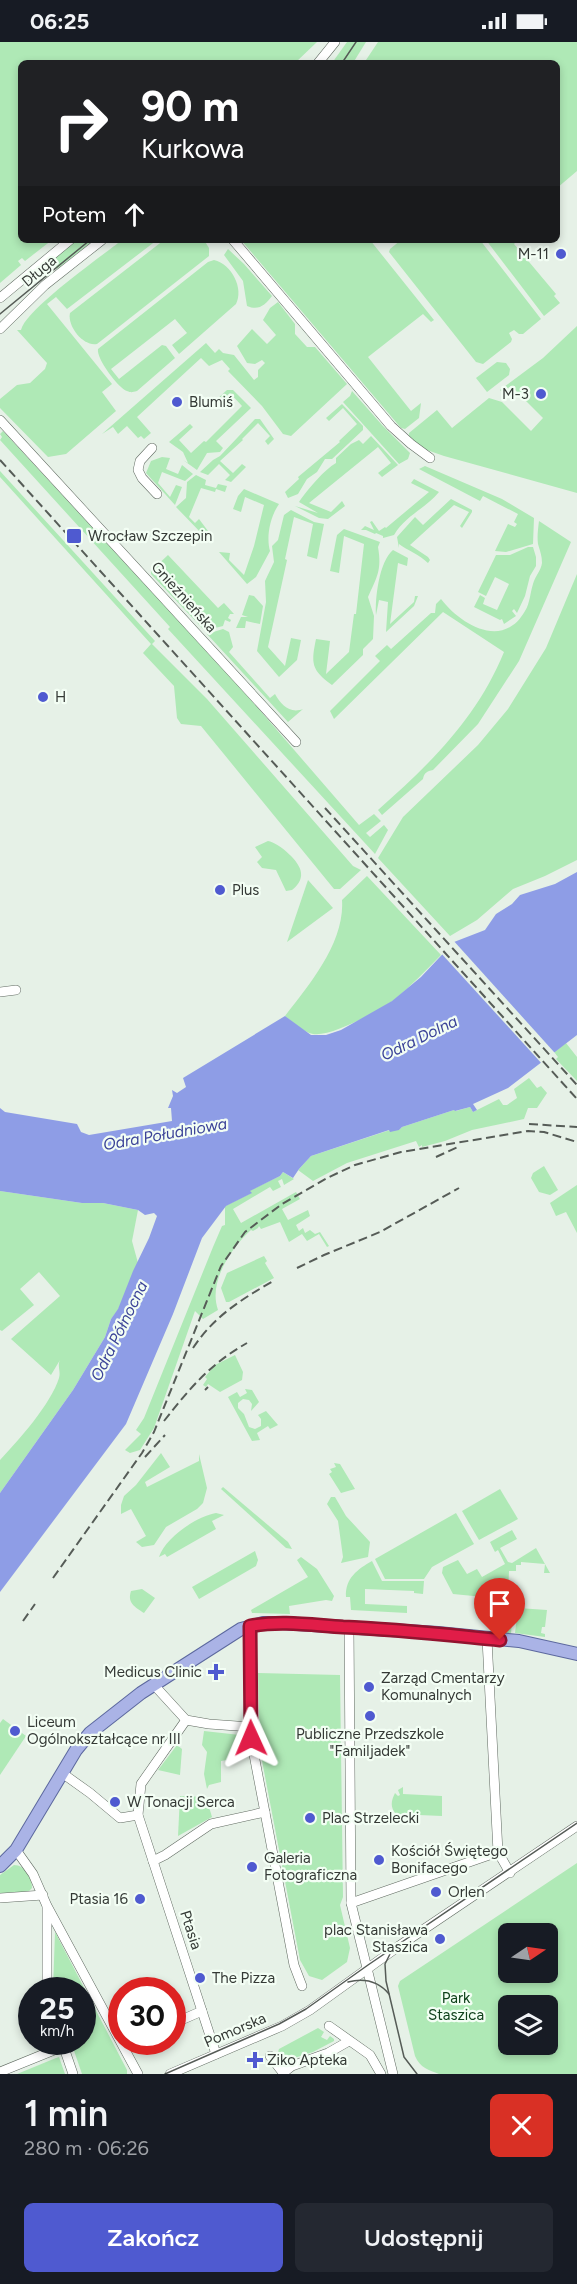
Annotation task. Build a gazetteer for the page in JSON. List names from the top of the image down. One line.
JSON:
{"streets":{"street":["Długa","Gnieźnieńska","Ptasia","Pomorska"]},"crossings":[["Ptasia","Pomorska"]],"water":["Odra Dolna","Odra Południowa","Odra Północna"],"parks":["Park Staszica"],"places":{"other":["M-11","M-3","Blumiś","H","Plus","Zarząd Cmentarzy Komunalnych","Publiczne Przedszkole \"Familjadek\"","Liceum Ogólnokształcące nr III","W Tonacji Serca","Plac Strzelecki","Kościół Świętego Bonifacego","Galeria Fotograficzna","Orlen","Ptasia 16","plac Stanisława Staszica","The Pizza"],"transit":["Wrocław Szczepin"],"health":["Medicus Clinic","Ziko Apteka"]},"north":"right","page":{"status":"06:25","turn":["90 m","Kurkowa"],"then":"Potem","speed":"25 km/h","limit":"30","heading":["1 min","280 m · 06:26"],"buttons":["Zakończ","Udostępnij"]}}
